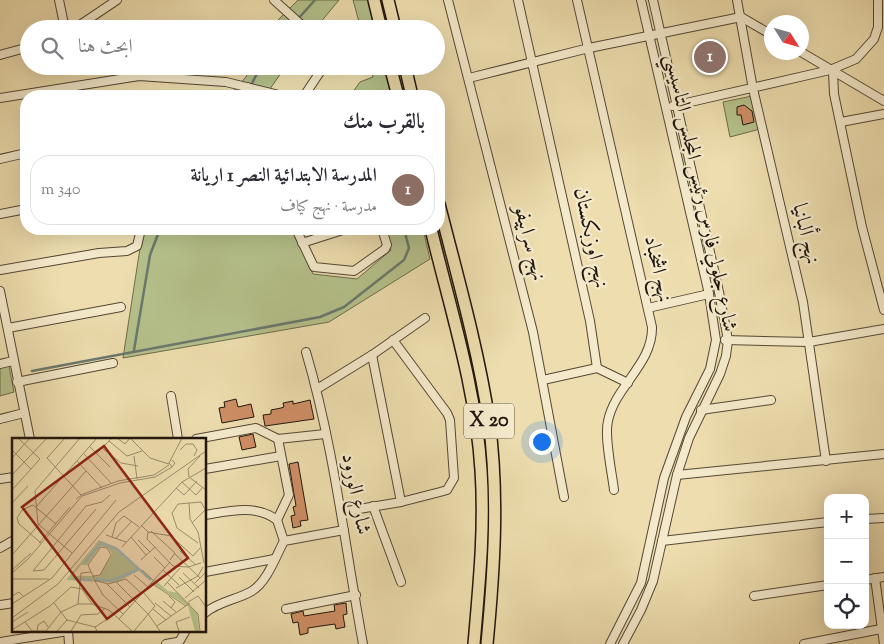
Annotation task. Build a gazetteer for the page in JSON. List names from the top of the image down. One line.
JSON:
{"streets":{"highway":["X 20"],"street":["شارع جلولي فارس رئيس المجلس التاسيسي","نهج ألبانيا","نهج اوزبكستان","نهج سراييفو","نهج اشخباد","شارع الورود"]},"north":"bottom right","page":{"search":"ابحث هنا","pins":"1","heading":"بالقرب منك","list":[{"mark":"1","name":"المدرسة الابتدائية النصر 1 اريانة","note":"مدرسة · نهج كياف","value":"340 m"}],"map_buttons":["+","−"]}}
